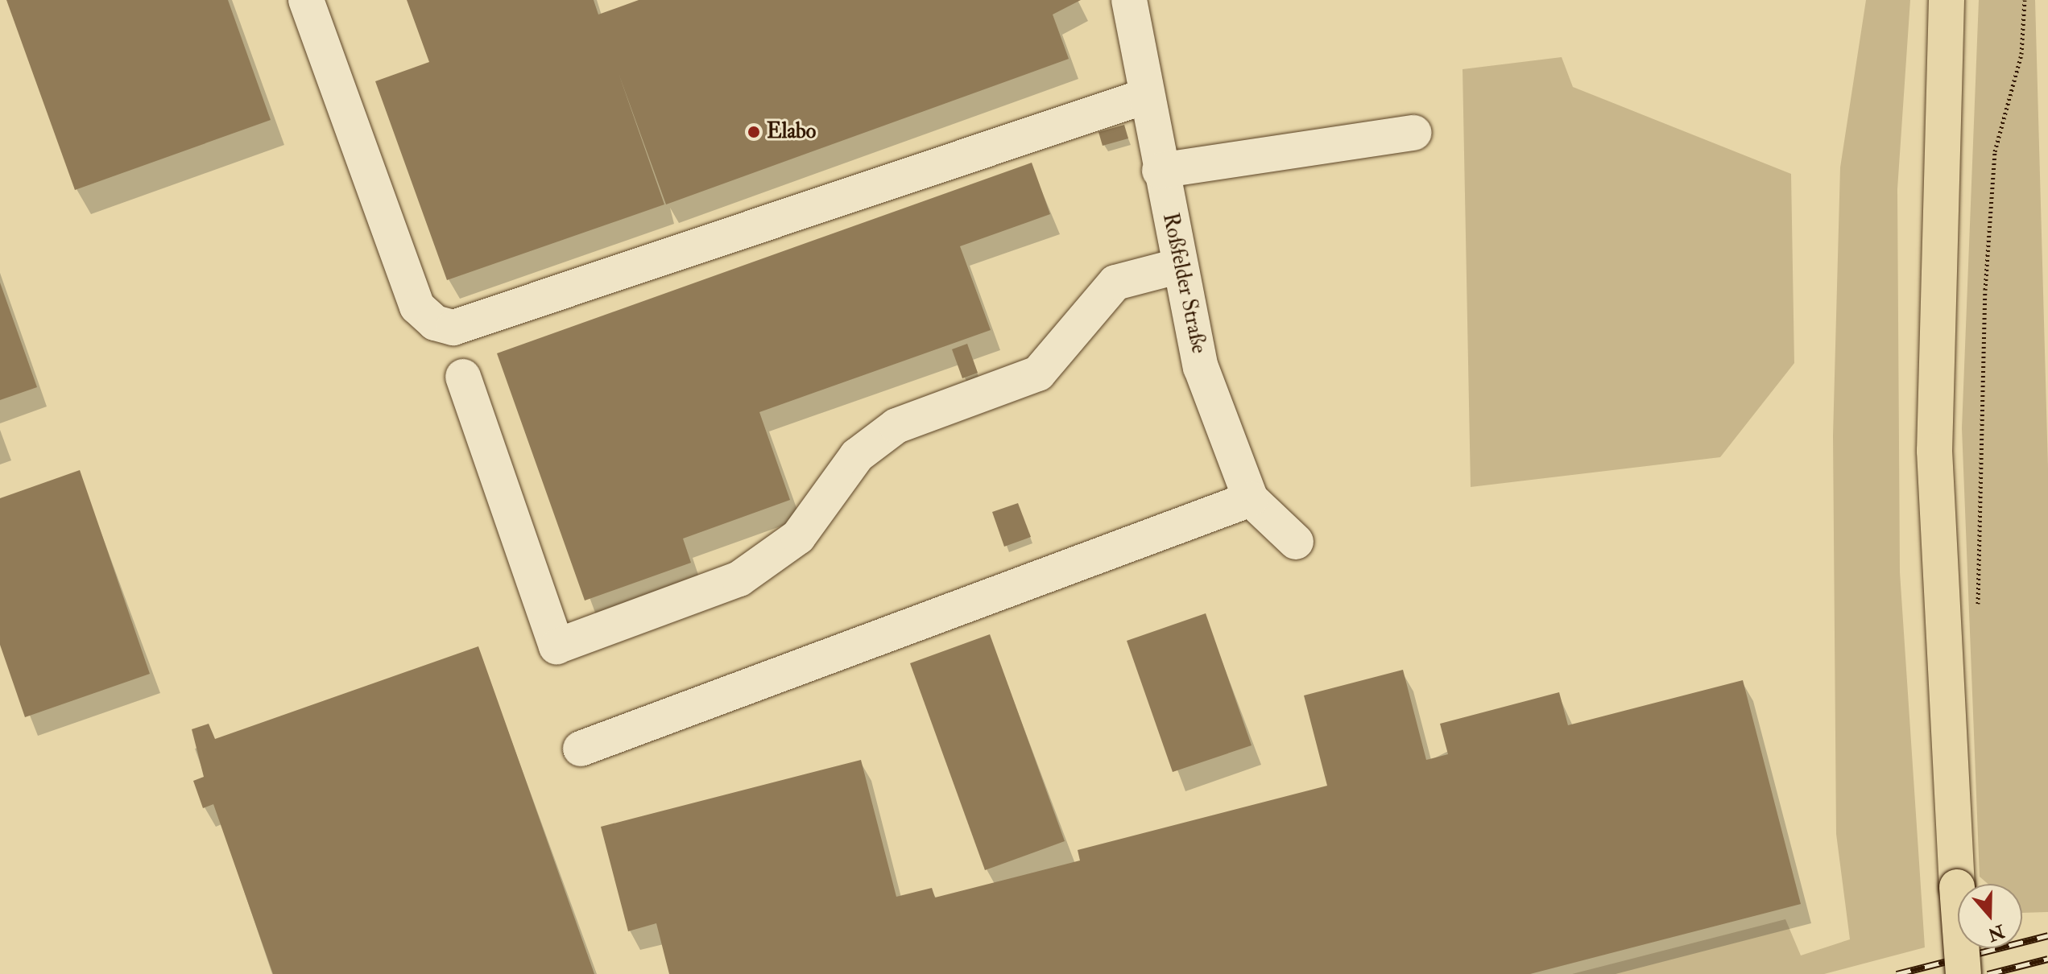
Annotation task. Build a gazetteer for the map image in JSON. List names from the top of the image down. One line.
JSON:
{"streets":{"street":["Roßfelder Straße"]},"places":["Elabo"],"north":"bottom"}
